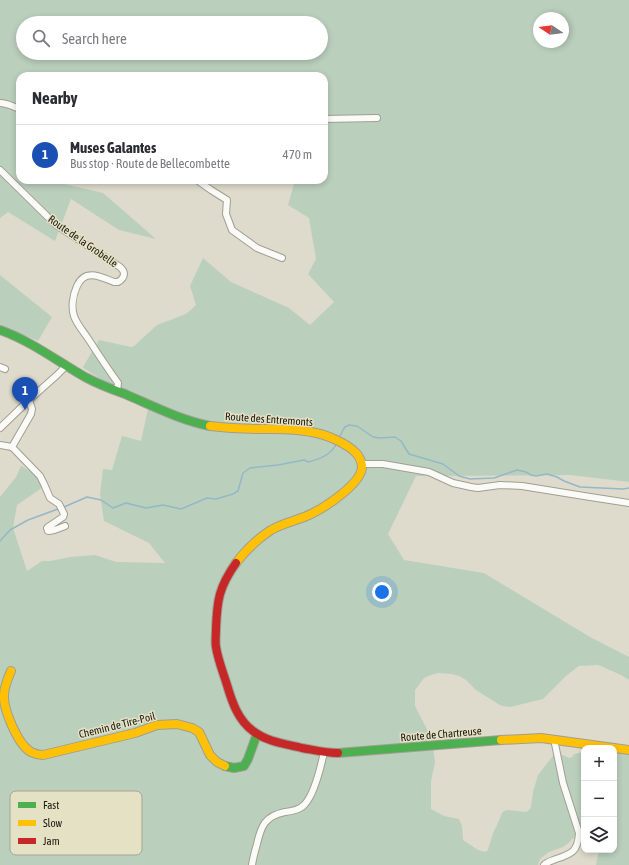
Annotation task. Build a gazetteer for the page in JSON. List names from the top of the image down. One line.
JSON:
{"streets":{"main road":["Route des Entremonts","Chemin de Tire-Poil","Route de Chartreuse"],"street":["Route de la Grobelle"]},"crossings":[["Route de la Grobelle","Route des Entremonts"],["Chemin de Tire-Poil","Route de Chartreuse"]],"legend":["Fast","Slow","Jam"],"north":"left","page":{"search":"Search here","heading":"Nearby","list":[{"mark":"1","name":"Muses Galantes","note":"Bus stop · Route de Bellecombette","value":"470 m"}],"pins":"1","map_buttons":["+","−"]}}
